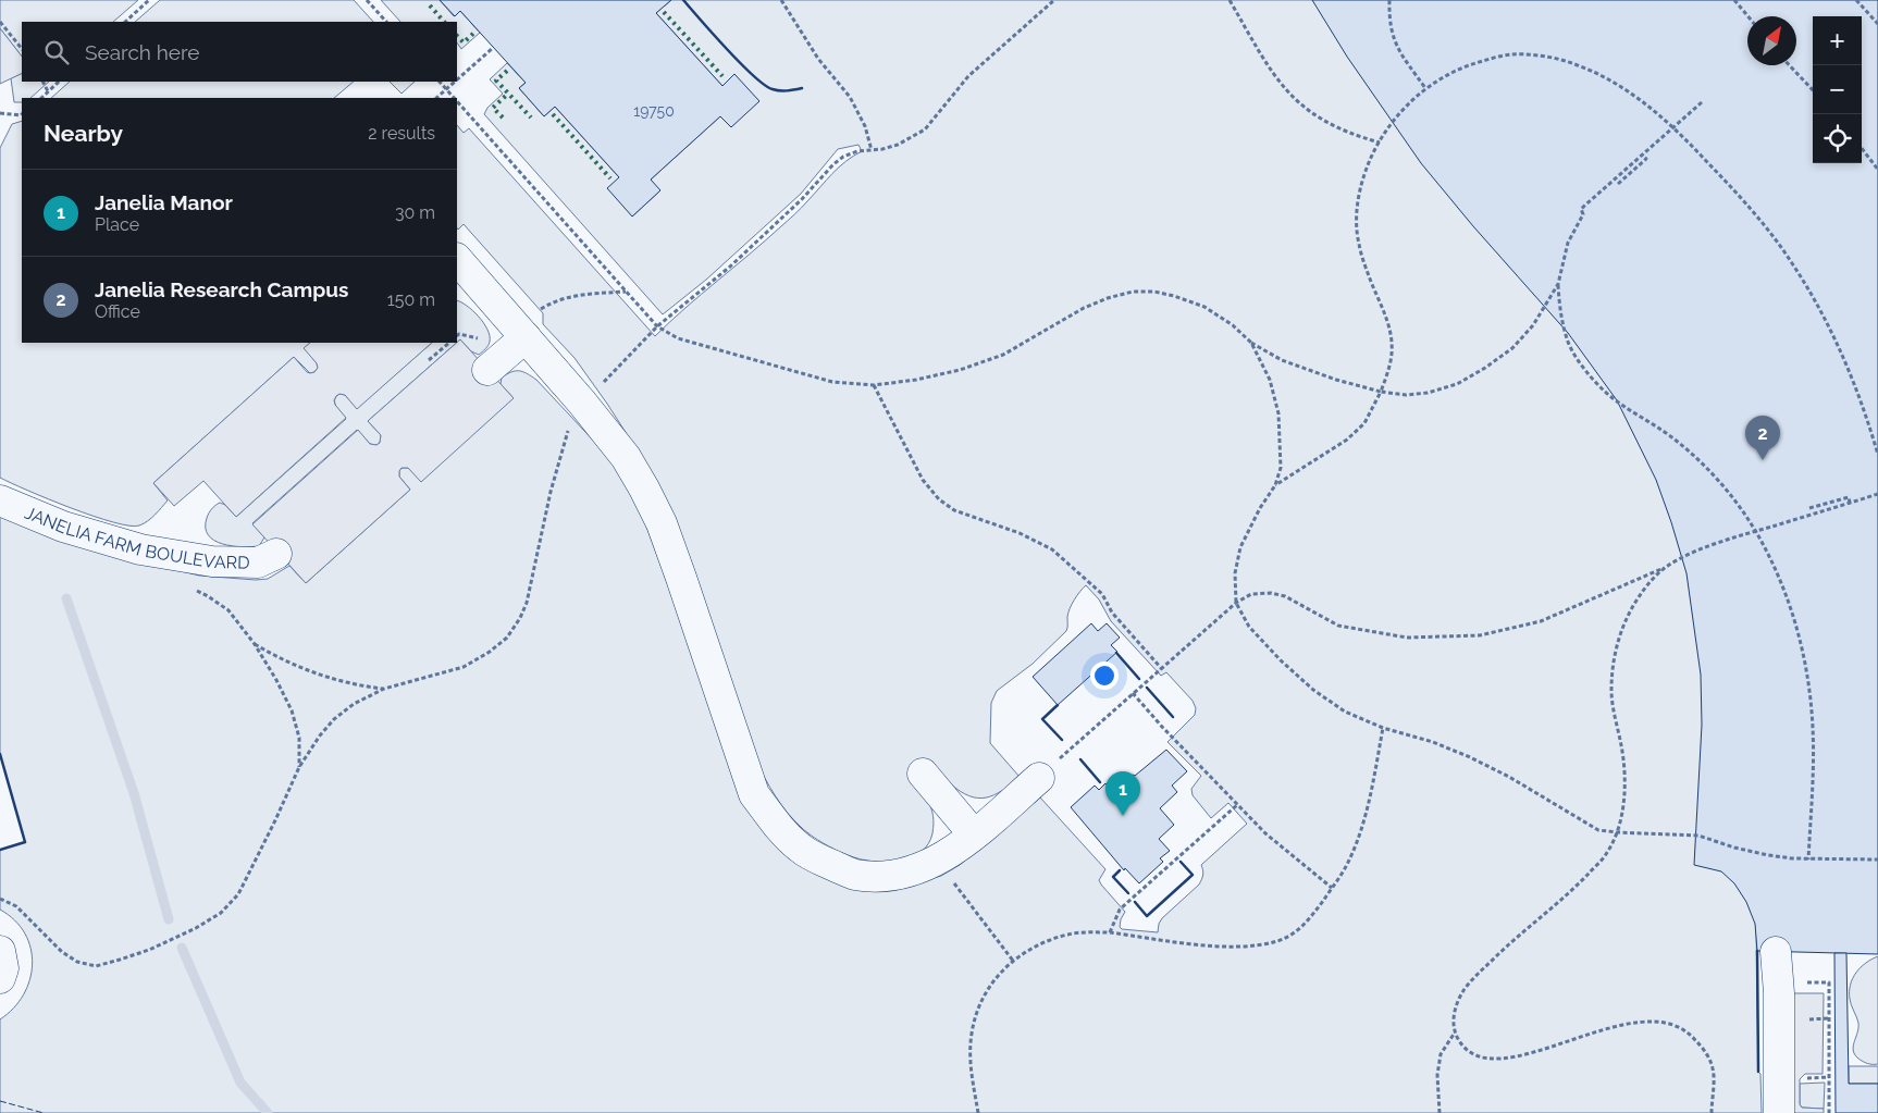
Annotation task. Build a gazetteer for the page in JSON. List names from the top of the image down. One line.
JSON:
{"streets":{"street":["JANELIA FARM BOULEVARD"]},"house_numbers":["19750"],"north":"top right","page":{"map_buttons":["+","−"],"search":"Search here","heading":["Nearby","2 results"],"list":[{"mark":"1","name":"Janelia Manor","note":"Place","value":"30 m"},{"mark":"2","name":"Janelia Research Campus","note":"Office","value":"150 m"}],"pins":["2","1"]}}
